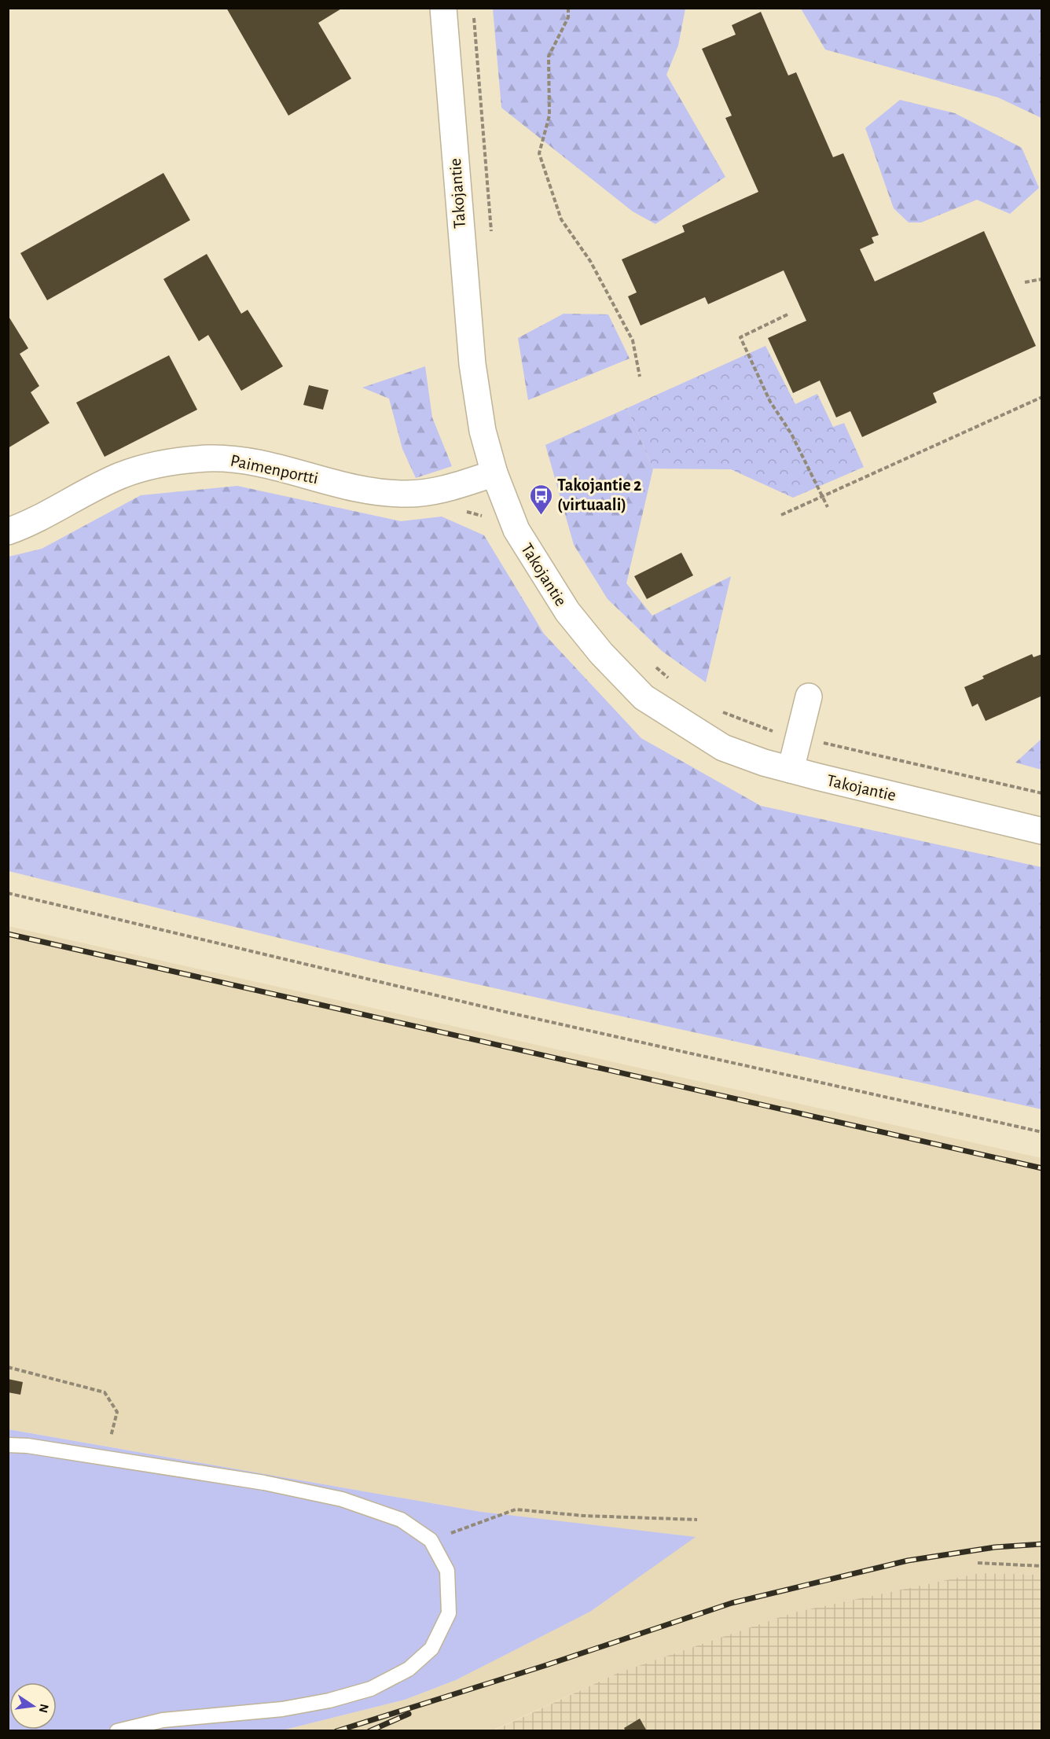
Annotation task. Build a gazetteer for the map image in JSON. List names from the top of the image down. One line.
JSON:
{"streets":{"street":["Takojantie","Paimenportti"]},"crossings":[["Takojantie","Paimenportti"]],"places":{"bus stop":["Takojantie 2 (virtuaali)"]},"north":"right"}
